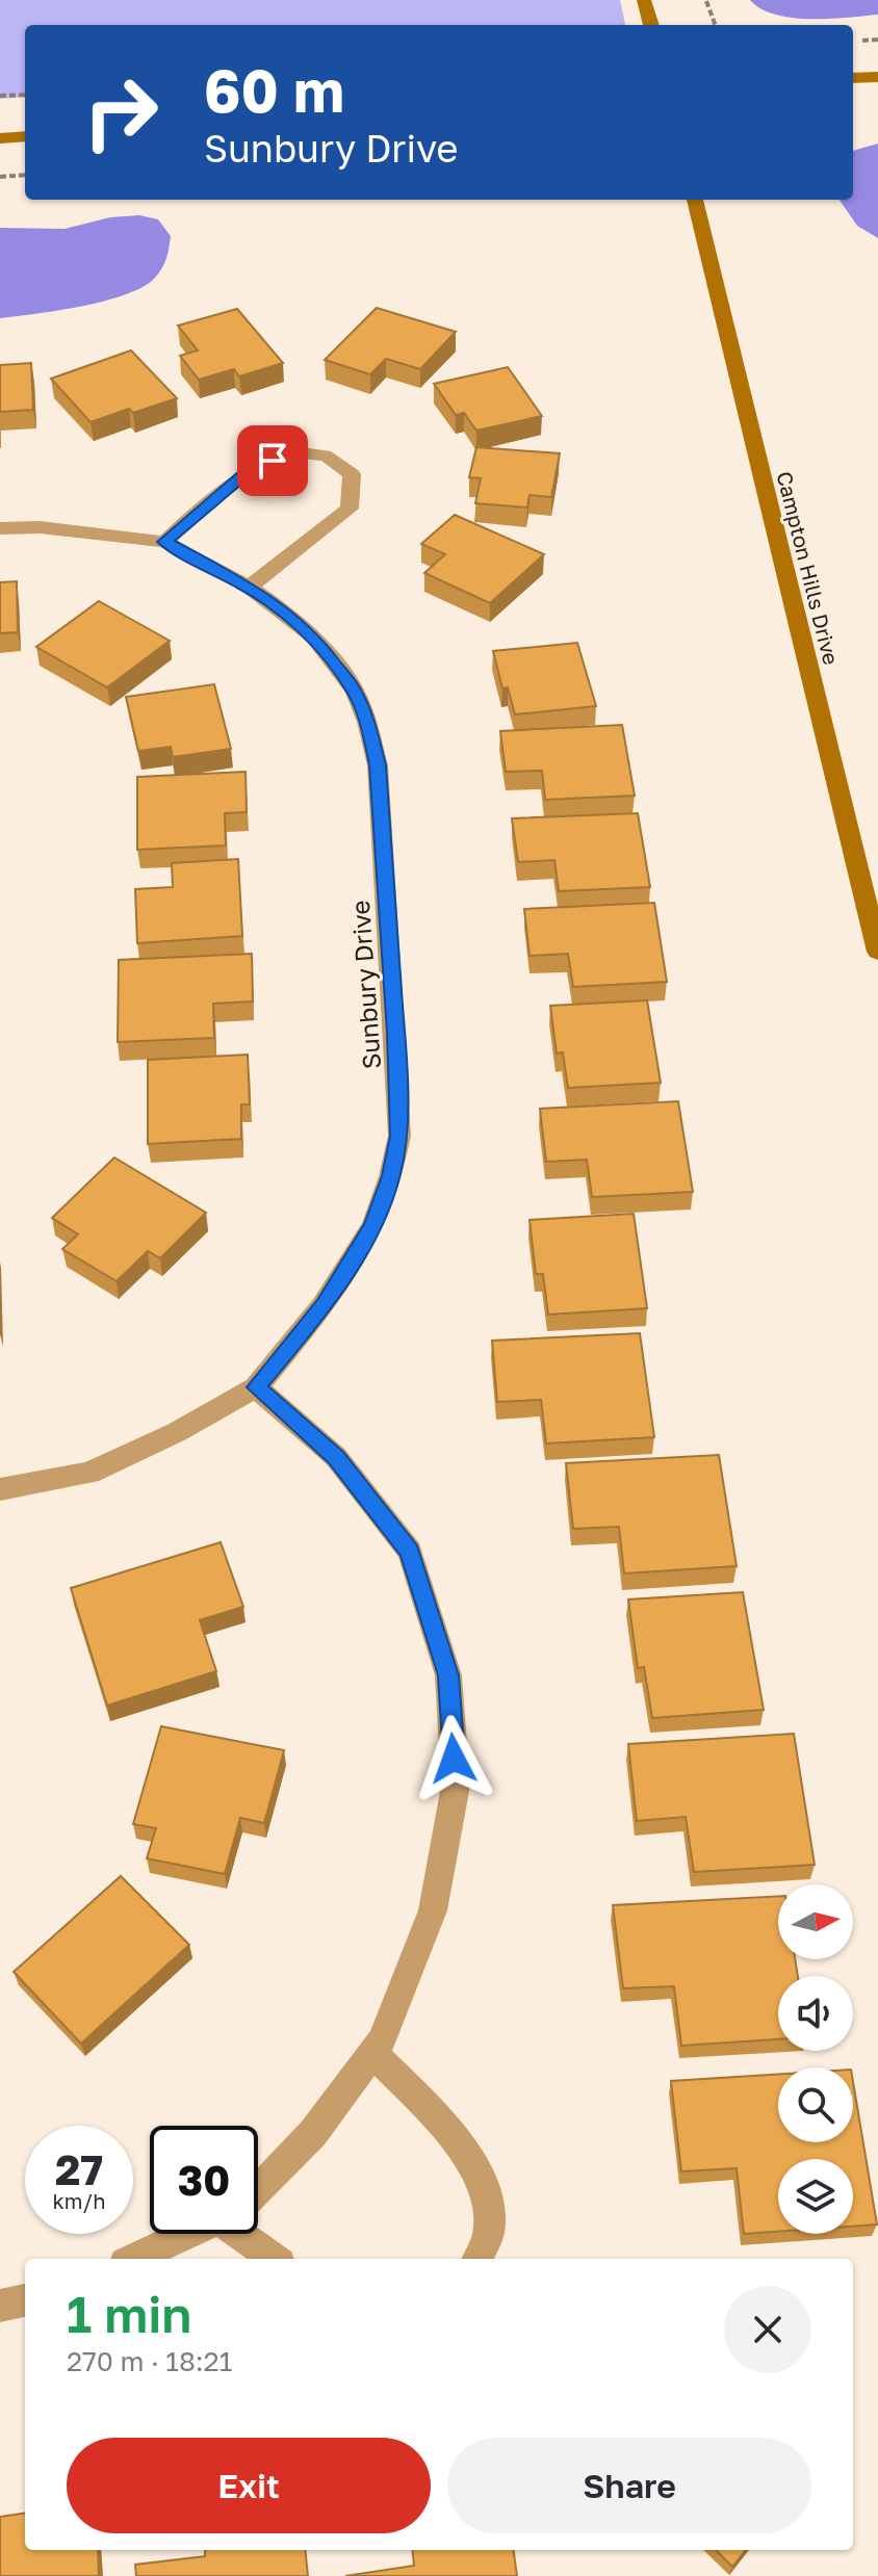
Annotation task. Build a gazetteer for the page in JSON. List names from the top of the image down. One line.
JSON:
{"streets":{"street":["Campton Hills Drive","Sunbury Drive"]},"north":"right","page":{"turn":["60 m","Sunbury Drive"],"speed":"27 km/h","limit":"30","heading":["1 min","270 m · 18:21"],"buttons":["Exit","Share"]}}
